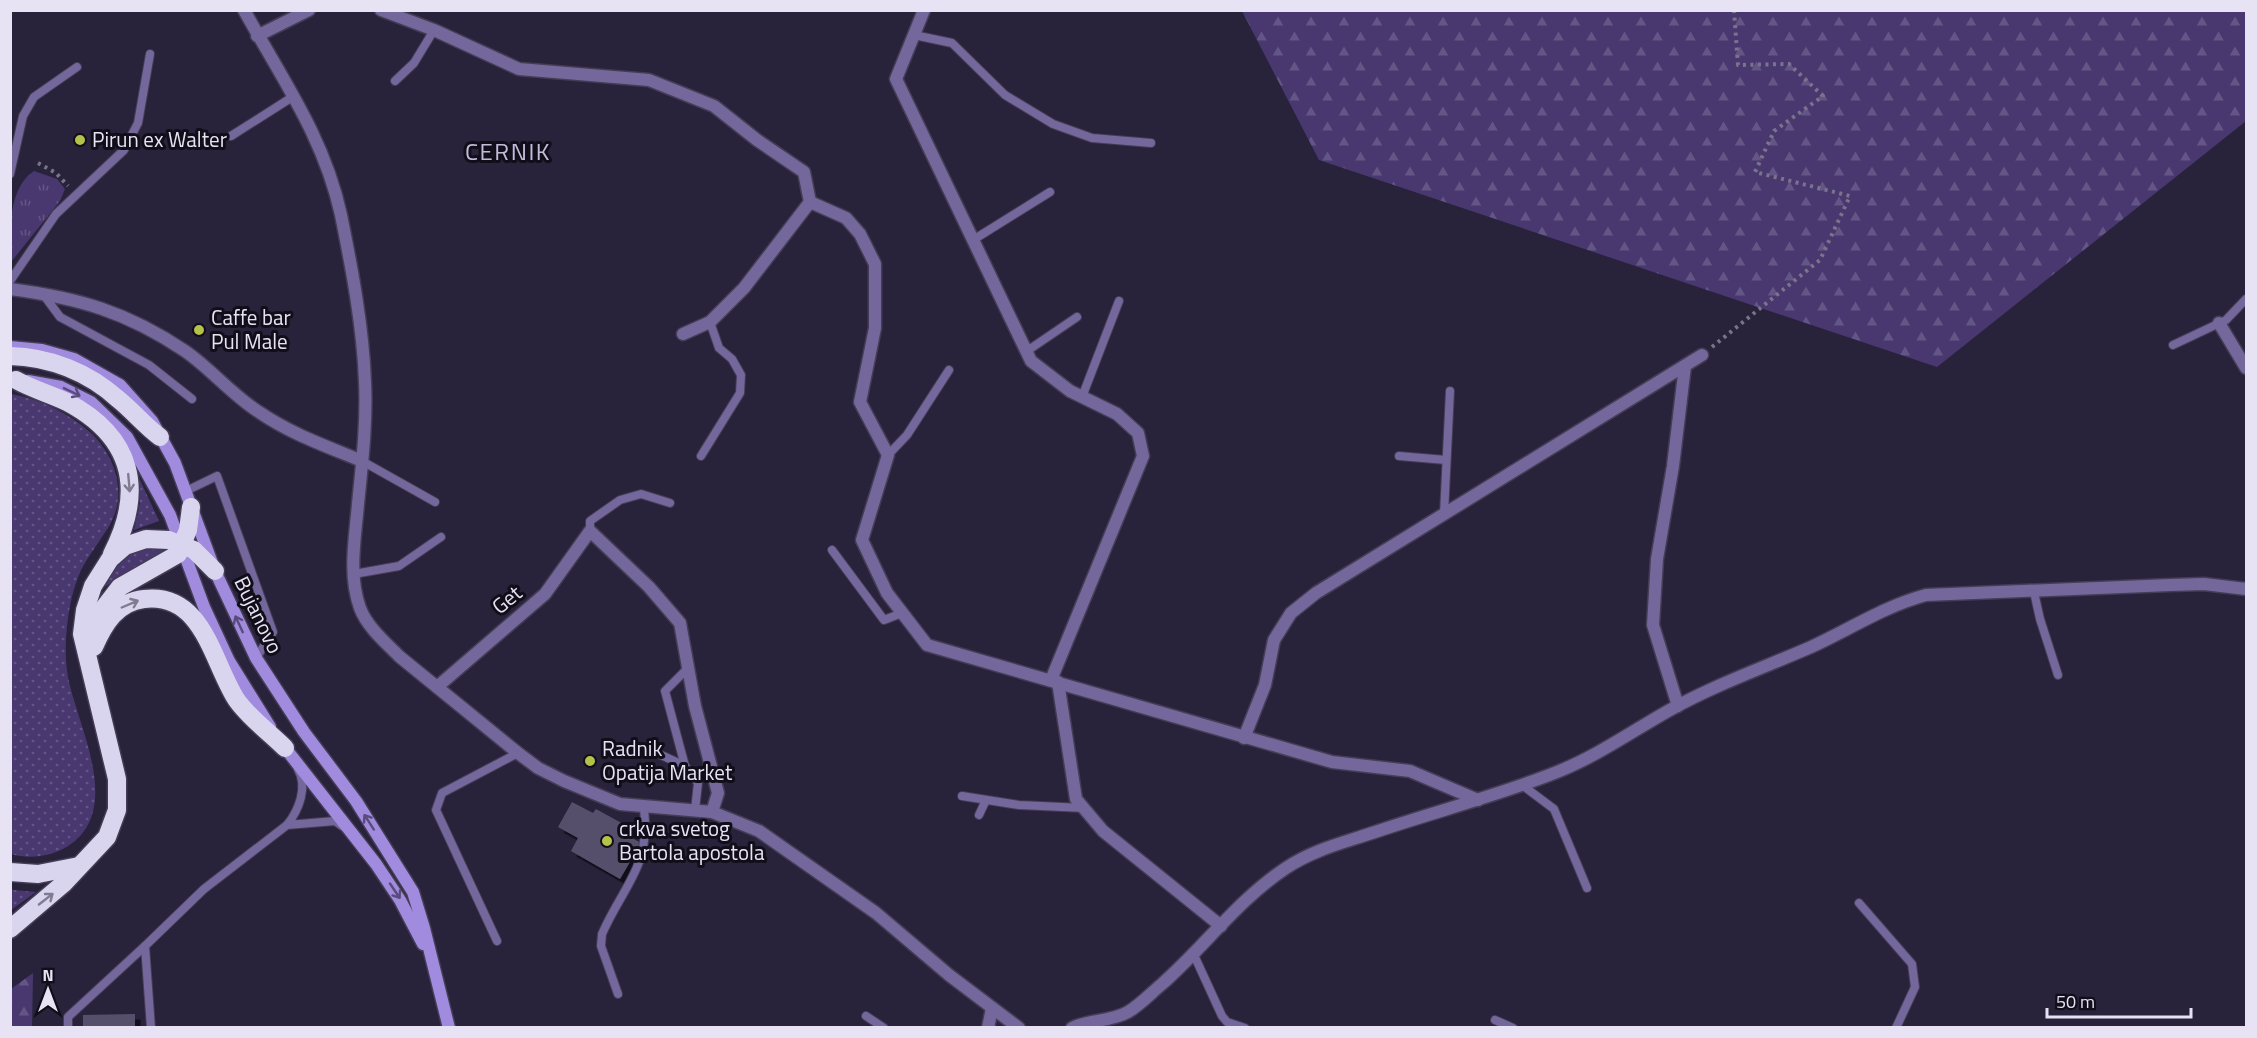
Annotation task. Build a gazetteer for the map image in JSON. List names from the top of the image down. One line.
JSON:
{"streets":{"main road":["Bujanovo"],"street":["Get"]},"districts":["CERNIK"],"places":["Pirun ex Walter","Caffe bar Pul Male","Radnik Opatija Market","crkva svetog Bartola apostola"],"scale_bar":"50 m","north":"top"}
